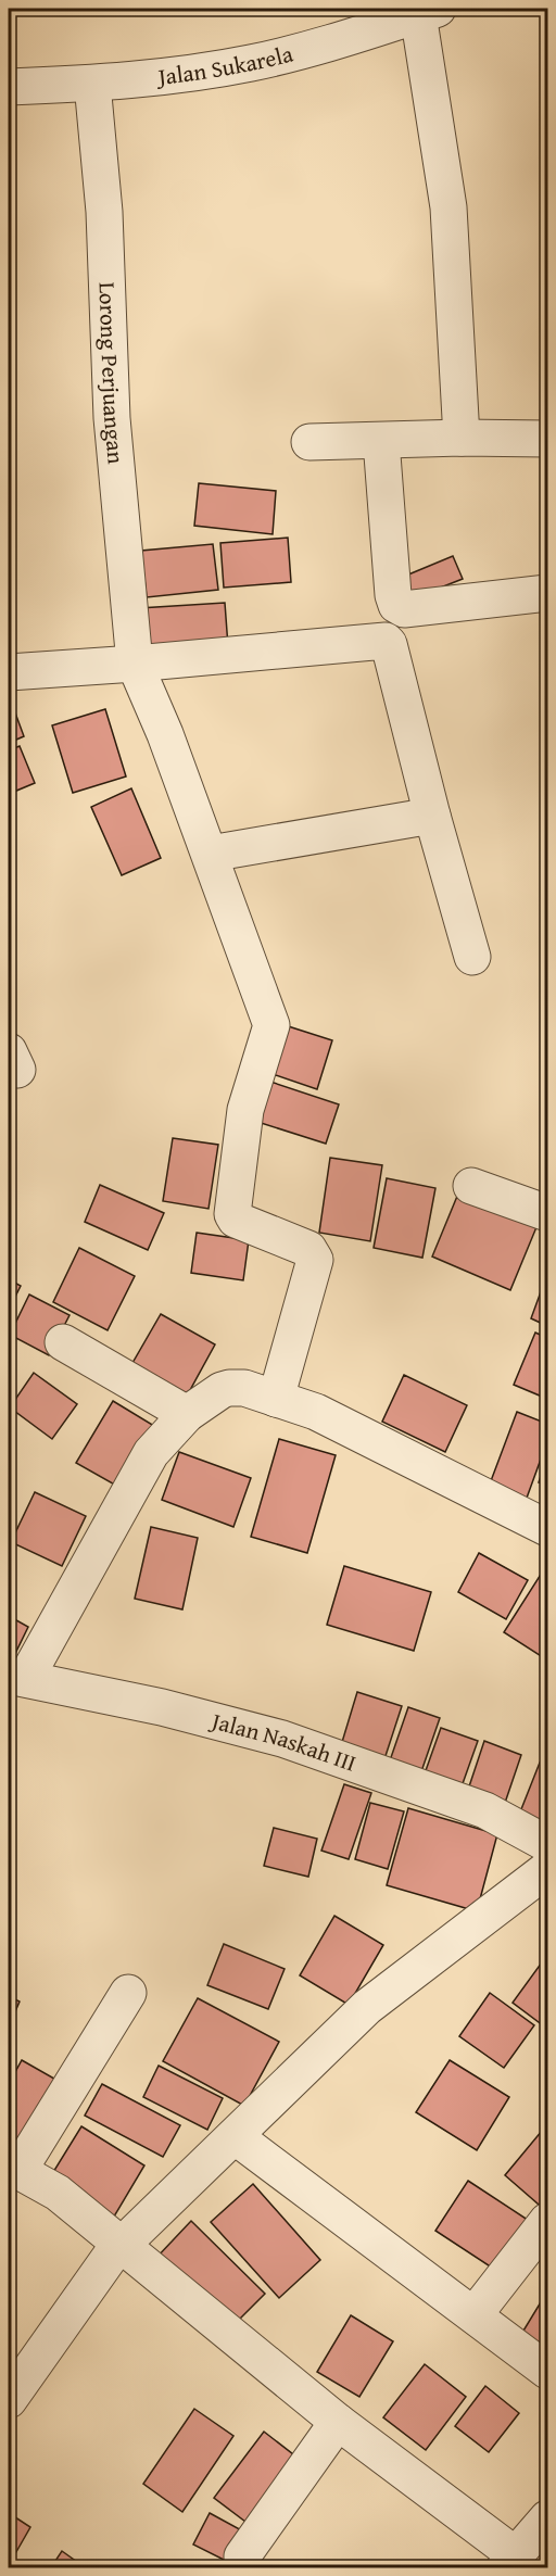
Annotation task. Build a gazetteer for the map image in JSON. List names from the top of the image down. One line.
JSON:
{"streets":{"street":["Jalan Sukarela","Lorong Perjuangan","Jalan Naskah III"]},"crossings":[["Jalan Sukarela","Lorong Perjuangan"]]}
